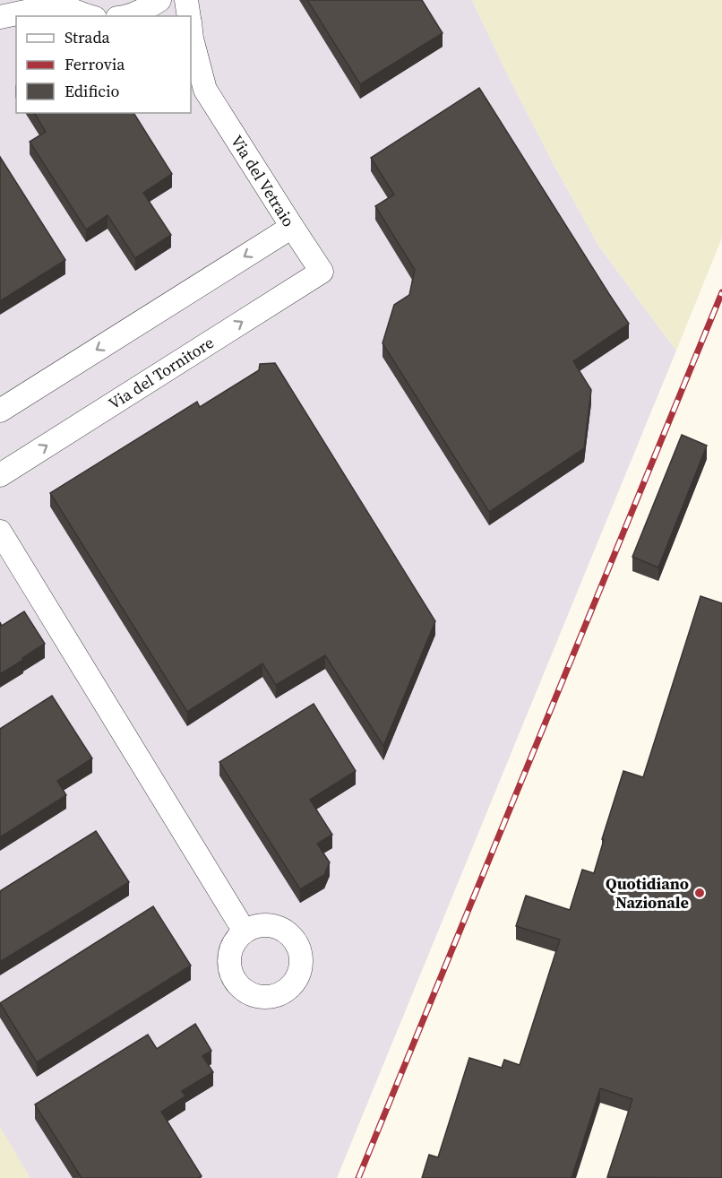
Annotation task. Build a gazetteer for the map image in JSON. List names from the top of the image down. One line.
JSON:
{"streets":{"street":["Via del Vetraio","Via del Tornitore"]},"crossings":[["Via del Vetraio","Via del Tornitore"]],"places":["Quotidiano Nazionale"],"legend":["Strada","Ferrovia","Edificio"]}
